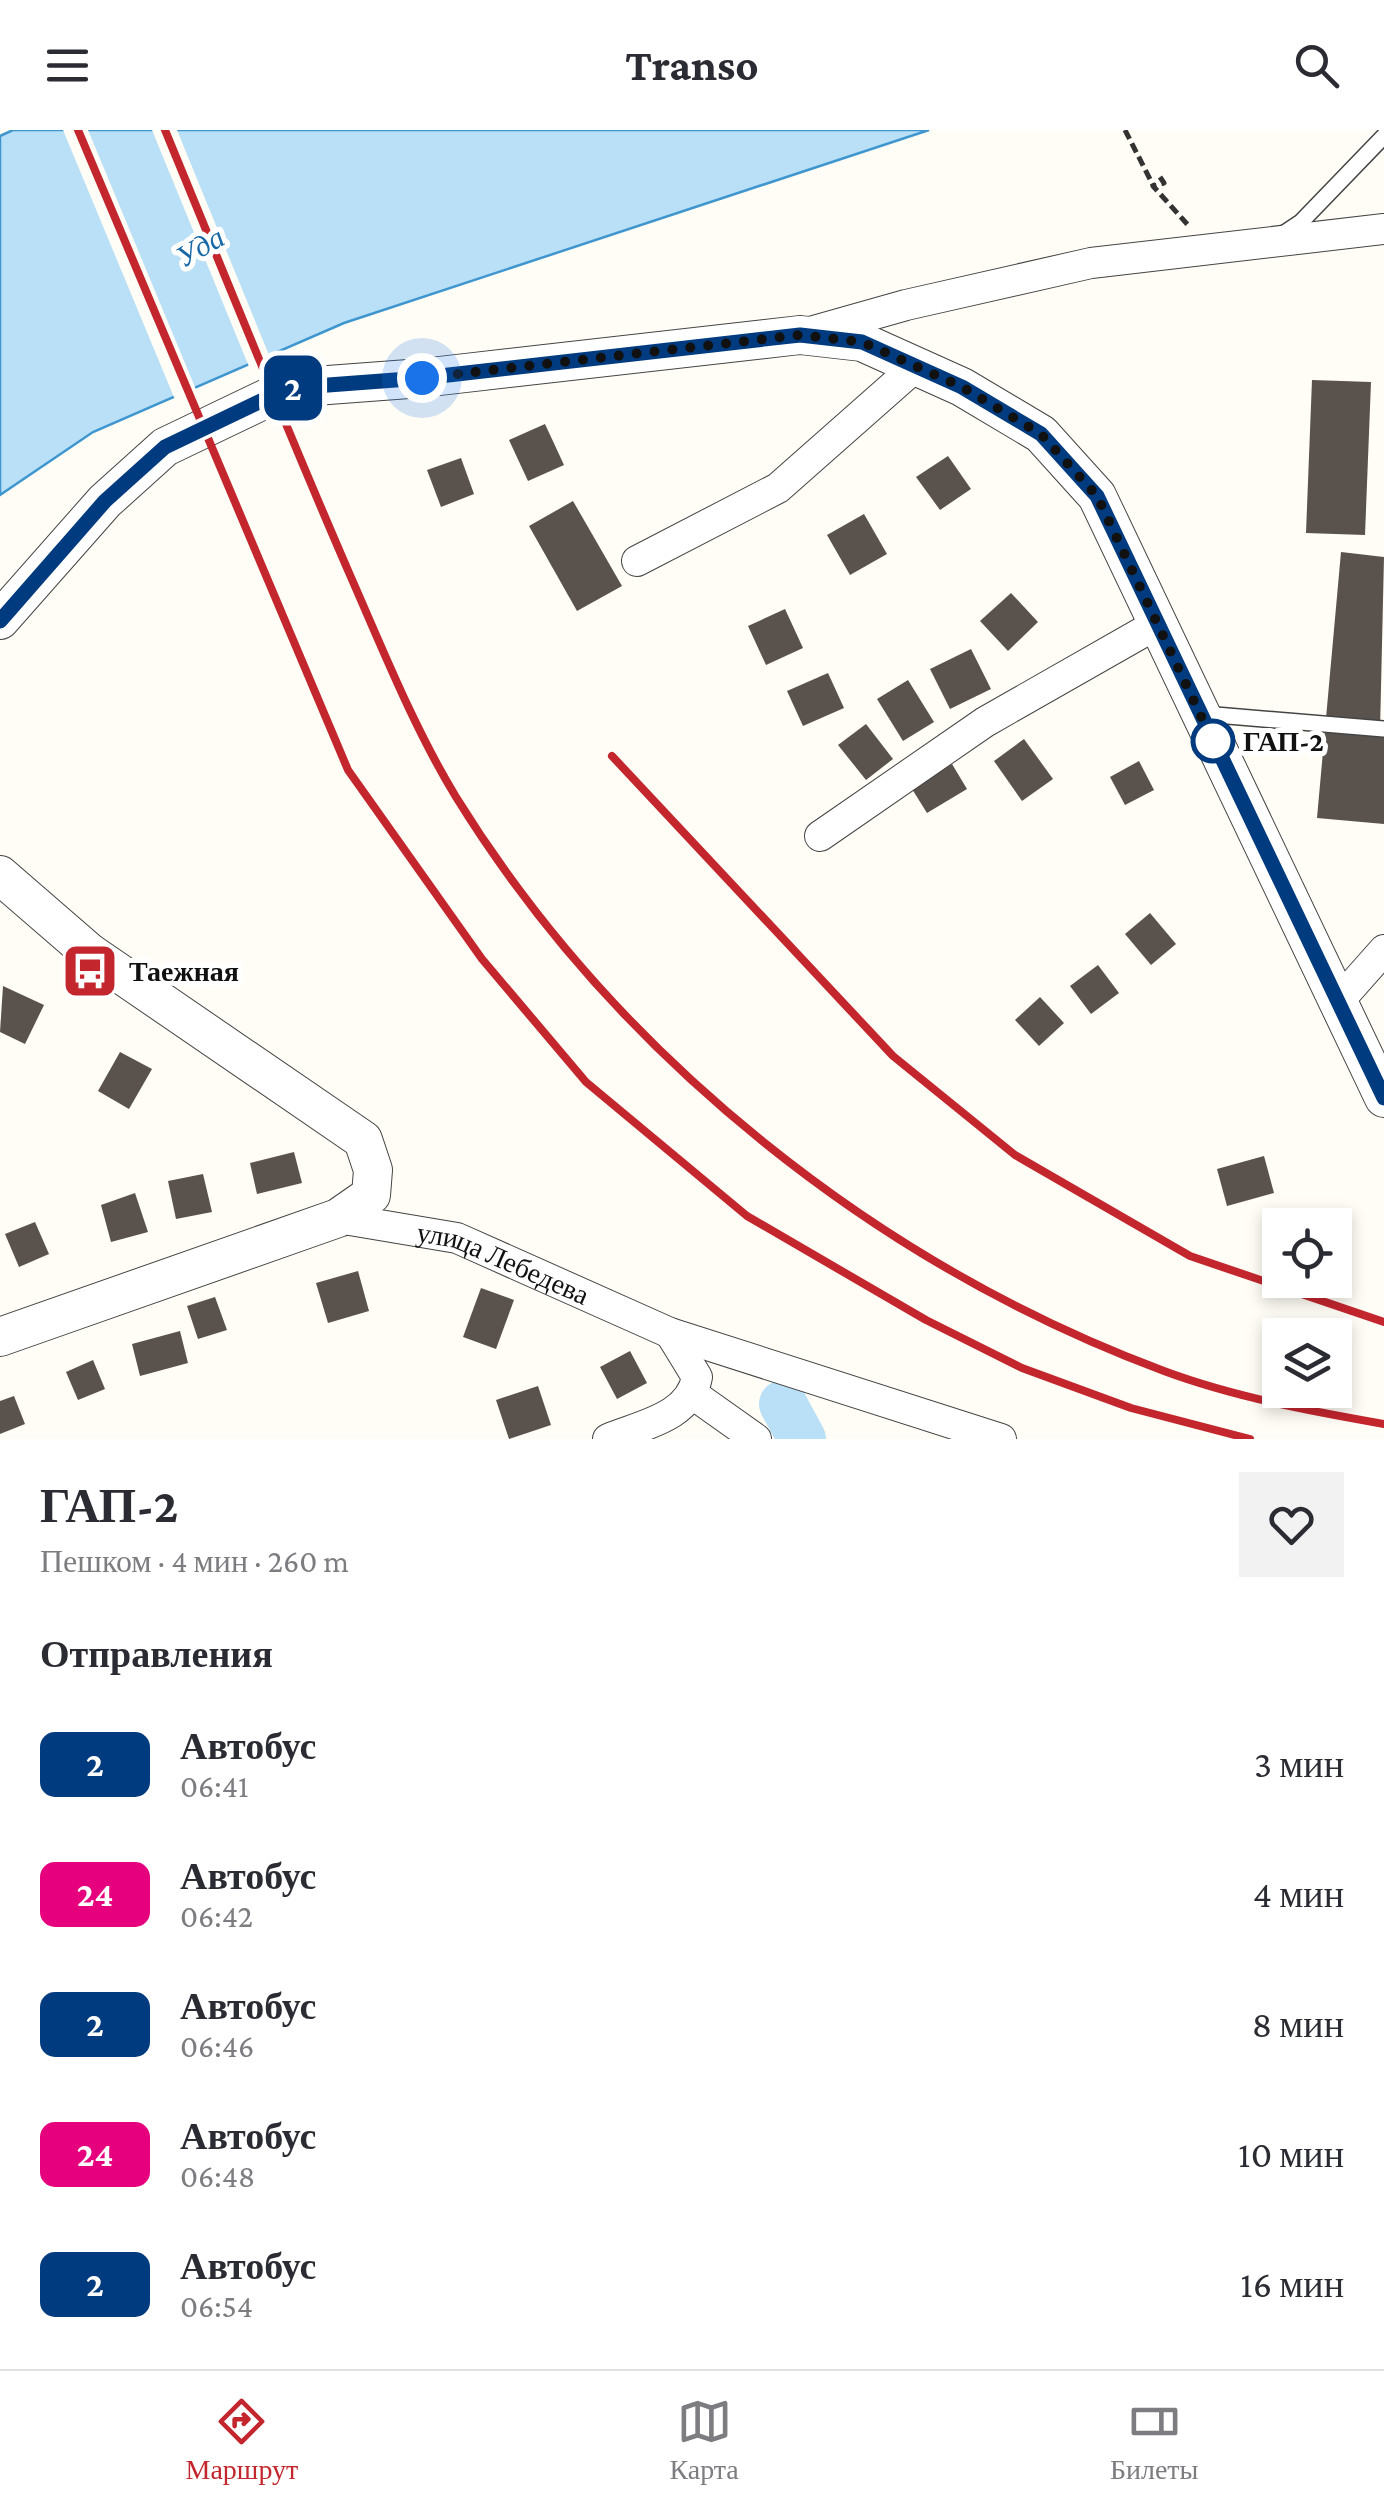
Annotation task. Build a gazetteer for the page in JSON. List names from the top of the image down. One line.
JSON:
{"streets":{"street":["улица Лебедева"]},"water":["Уда"],"places":{"other":["ГАП-2"],"bus stop":["Таежная"]},"lines":["bus line 2"],"page":{"header":"Transo","on_map":"2","heading":[["ГАП-2","Пешком · 4 мин · 260 m"],"Отправления"],"list":[{"mark":"2","name":"Автобус","note":"06:41","value":"3 мин"},{"mark":"24","name":"Автобус","note":"06:42","value":"4 мин"},{"mark":"2","name":"Автобус","note":"06:46","value":"8 мин"},{"mark":"24","name":"Автобус","note":"06:48","value":"10 мин"},{"mark":"2","name":"Автобус","note":"06:54","value":"16 мин"}],"tabs":["Маршрут","Карта","Билеты"]}}
